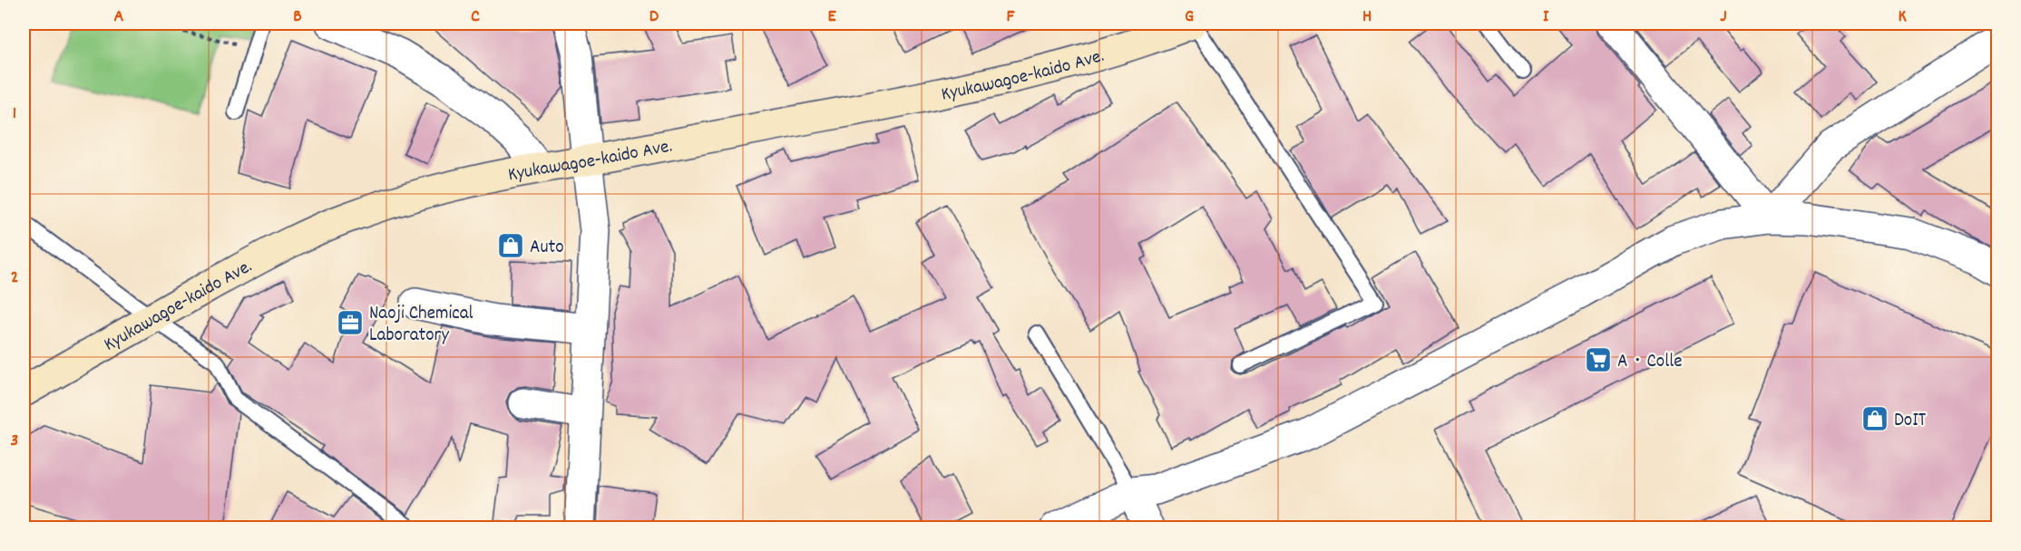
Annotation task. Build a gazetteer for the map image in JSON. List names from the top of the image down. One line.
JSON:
{"streets":{"main road":["Kyukawagoe-kaido Ave."]},"places":{"shop":["Auto","DoIT"],"office":["Naoji Chemical Laboratory"],"supermarket":["A・Colle"]},"grid":{"columns":["A","B","C","D","E","F","G","H","I","J","K"],"rows":["1","2","3"]}}
